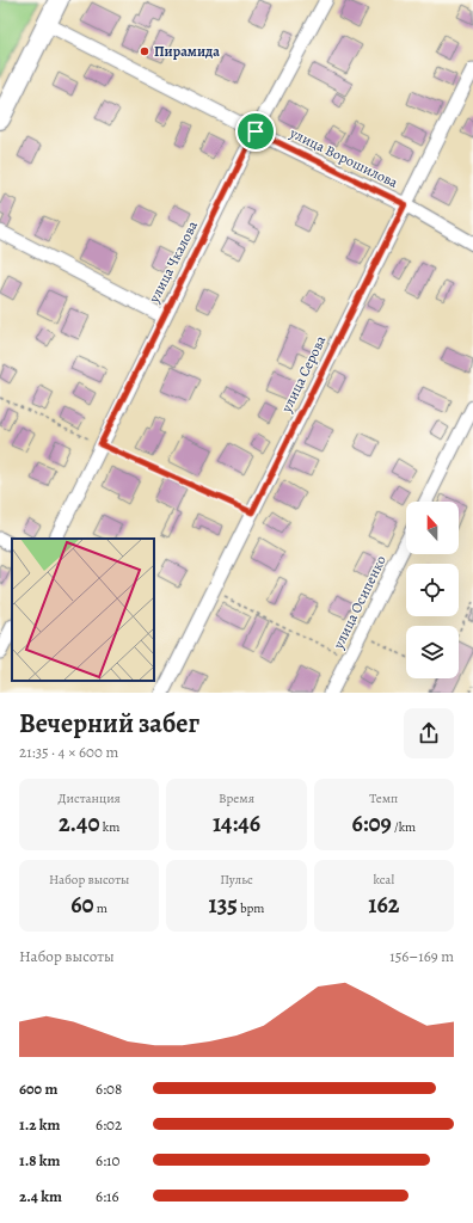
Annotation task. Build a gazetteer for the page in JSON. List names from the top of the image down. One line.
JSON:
{"streets":{"street":["улица Ворошилова","улица Чкалова","улица Серова","улица Осипенко"]},"crossings":[["улица Ворошилова","улица Чкалова"],["улица Ворошилова","улица Серова"]],"places":["Пирамида"],"north":"top","page":{"heading":["Вечерний забег","21:35 · 4 × 600 m"],"stats":[["Дистанция","2.40 km"],["Время","14:46"],["Темп","6:09 /km"],["Набор высоты","60 m"],["Пульс","135 bpm"],["kcal","162"]],"chart":["Набор высоты","156–169 m"],"list":[{"name":"600 m","note":"6:08"},{"name":"1.2 km","note":"6:02"},{"name":"1.8 km","note":"6:10"},{"name":"2.4 km","note":"6:16"}]}}
